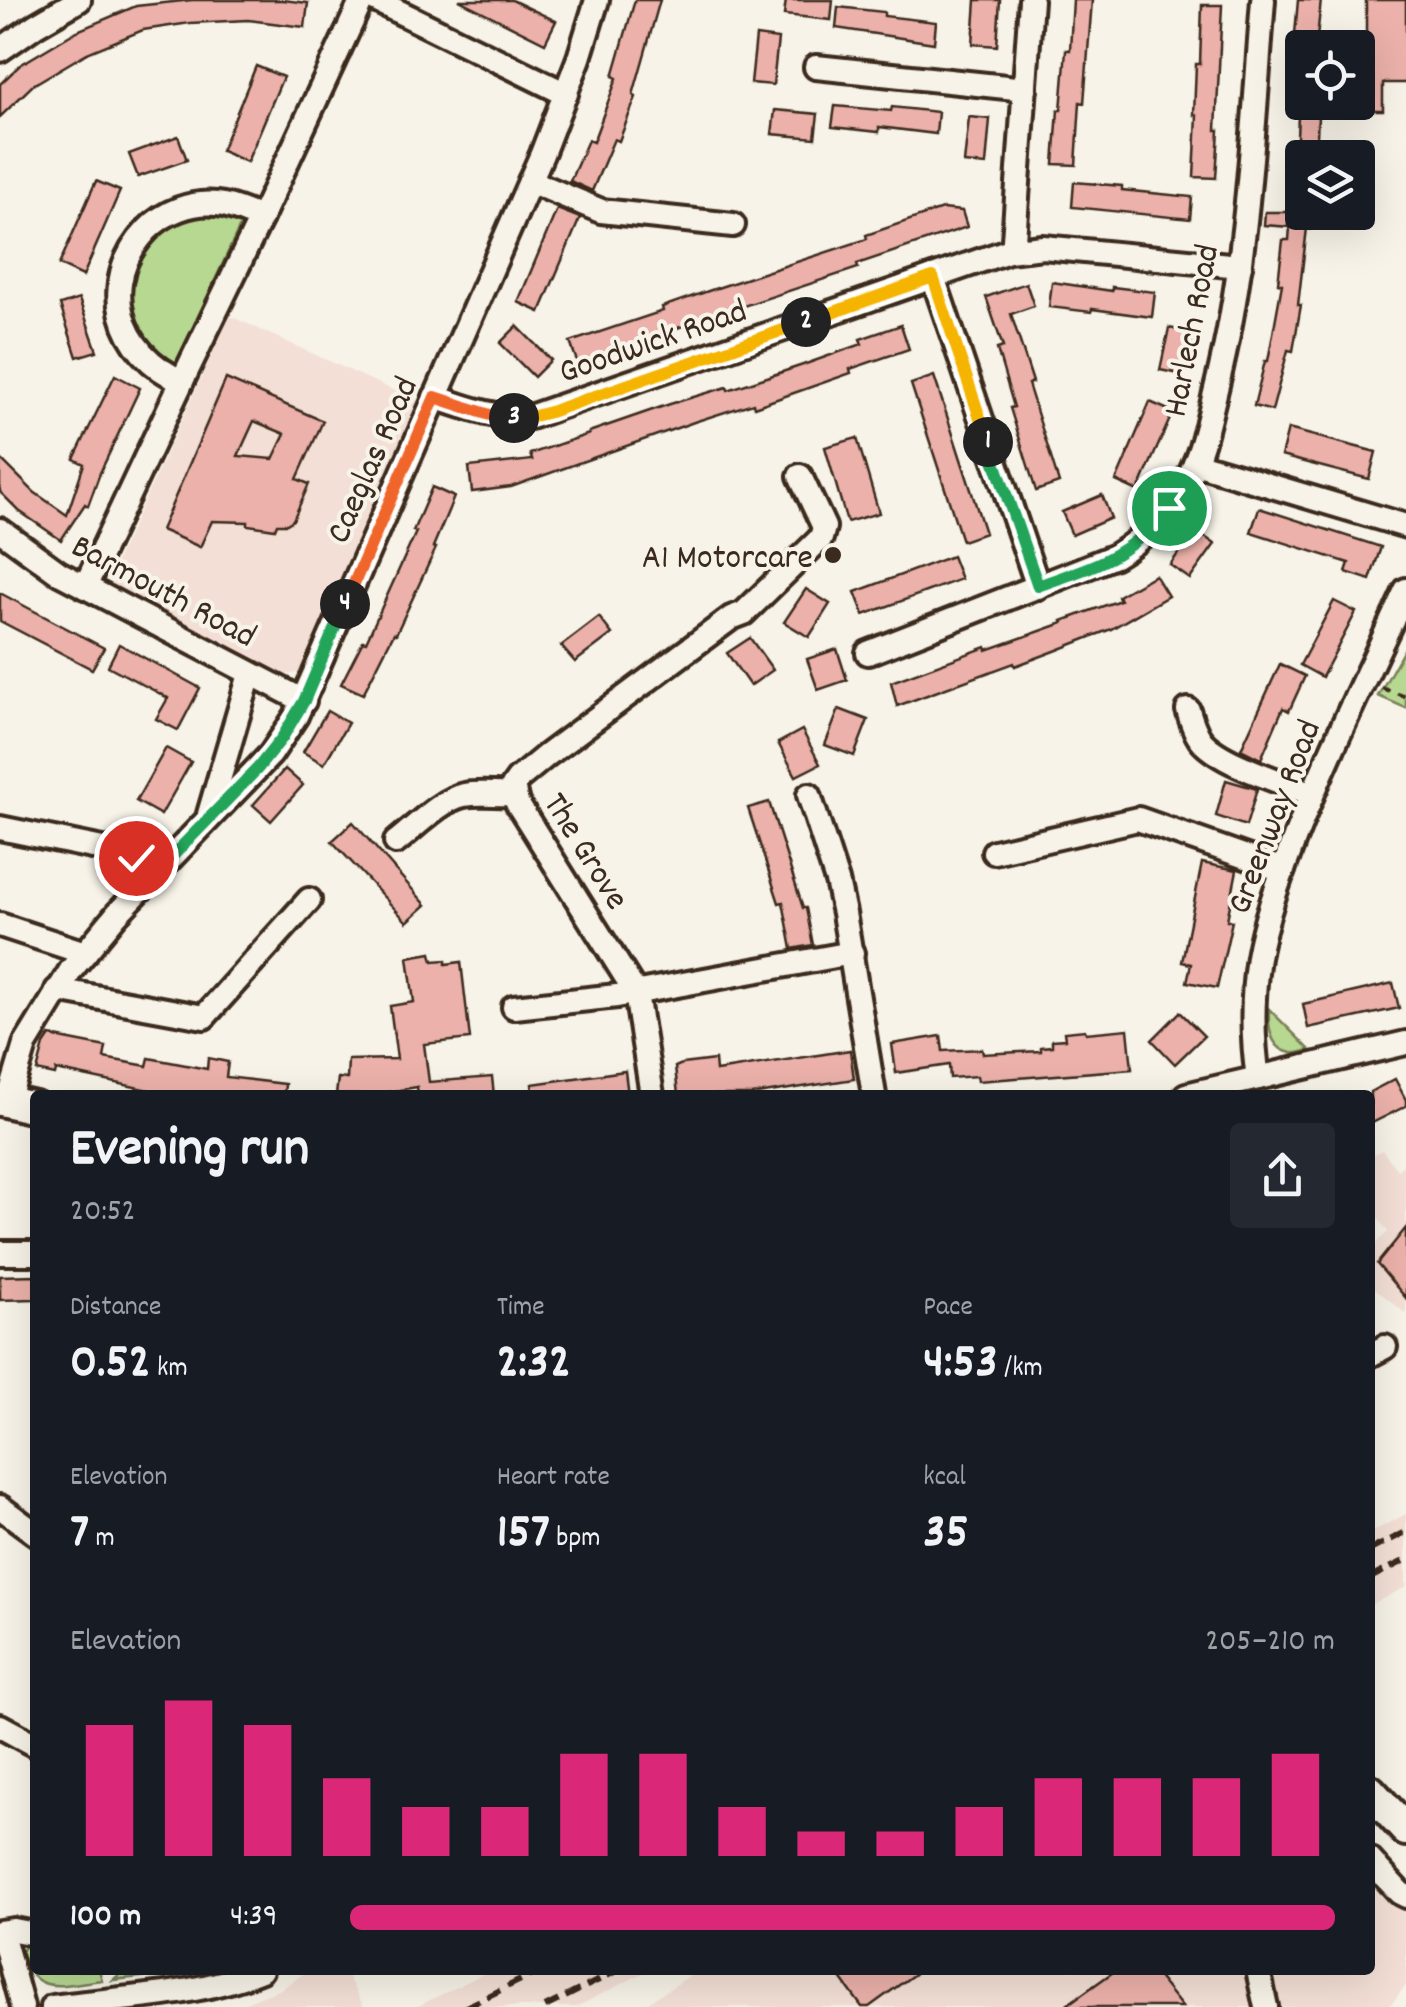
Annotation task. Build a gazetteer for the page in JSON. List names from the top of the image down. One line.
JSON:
{"streets":{"street":["Harlech Road","Goodwick Road","Caeglas Road","Barmouth Road","Greenway Road","The Grove"]},"crossings":[["Harlech Road","Goodwick Road"],["Goodwick Road","Caeglas Road"],["Caeglas Road","Barmouth Road"]],"places":["A1 Motorcare"],"page":{"pins":["2","3","1","4"],"heading":["Evening run","20:52"],"stats":[["Distance","0.52 km"],["Time","2:32"],["Pace","4:53 /km"],["Elevation","7 m"],["Heart rate","157 bpm"],["kcal","35"]],"chart":["Elevation","205–210 m"],"list":[{"name":"100 m","note":"4:39"}]}}
